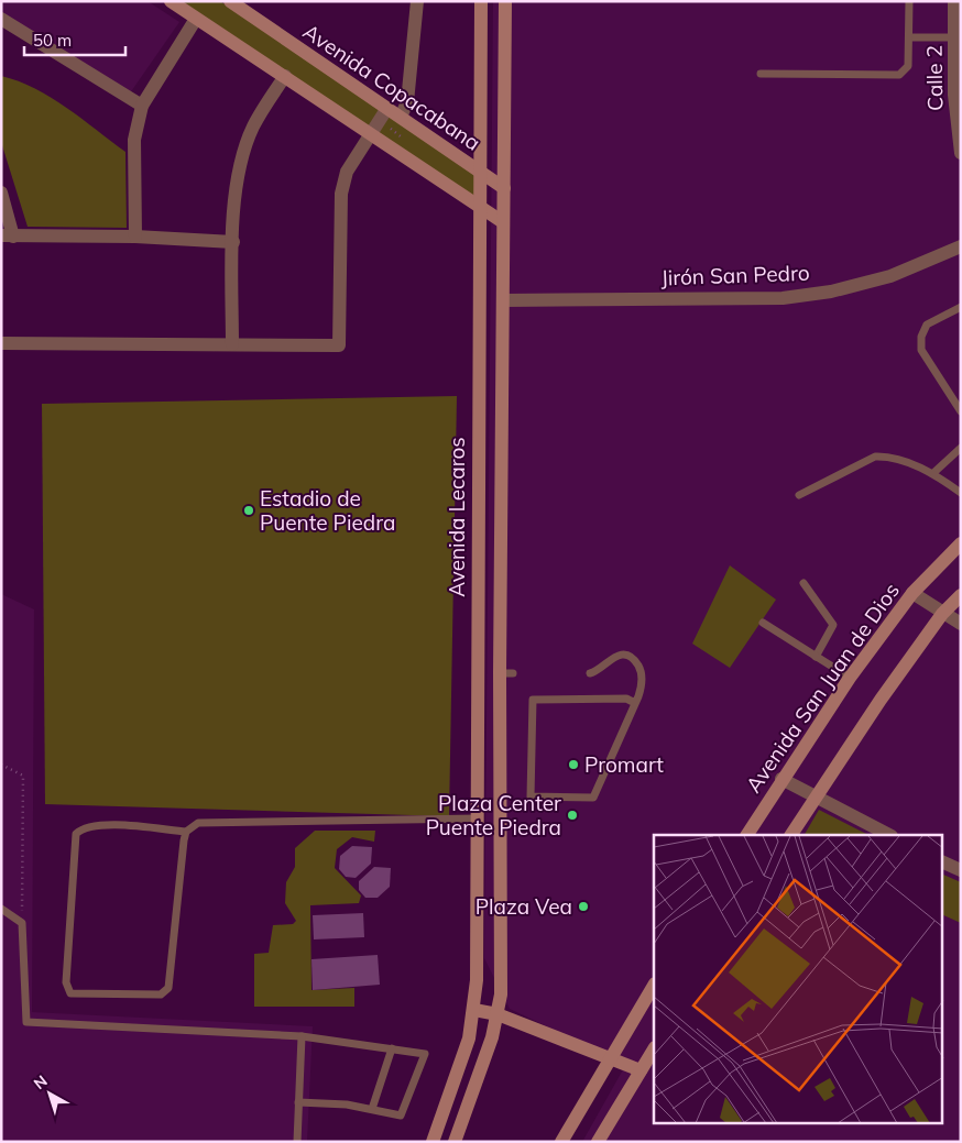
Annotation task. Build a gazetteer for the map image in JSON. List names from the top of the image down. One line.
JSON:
{"streets":{"main road":["Avenida Copacabana","Avenida Lecaros","Avenida San Juan de Dios"],"street":["Calle 2","Jirón San Pedro"]},"crossings":[["Avenida Copacabana","Avenida Lecaros"],["Jirón San Pedro","Avenida Lecaros"]],"places":["Estadio de Puente Piedra","Promart","Plaza Center Puente Piedra","Plaza Vea"],"scale_bar":"50 m","north":"top left"}
